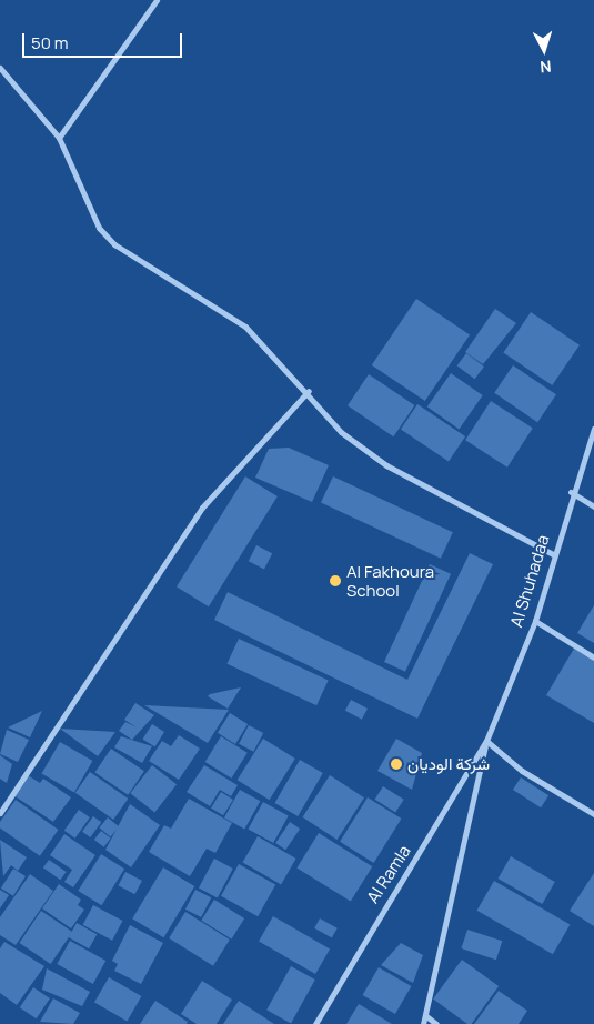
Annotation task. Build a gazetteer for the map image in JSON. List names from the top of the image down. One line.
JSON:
{"streets":{"street":["Al Shuhadaa","Al Ramla"]},"crossings":[["Al Shuhadaa","Al Ramla"]],"places":["Al Fakhoura School","شركة الوديان"],"scale_bar":"50 m","north":"bottom"}
